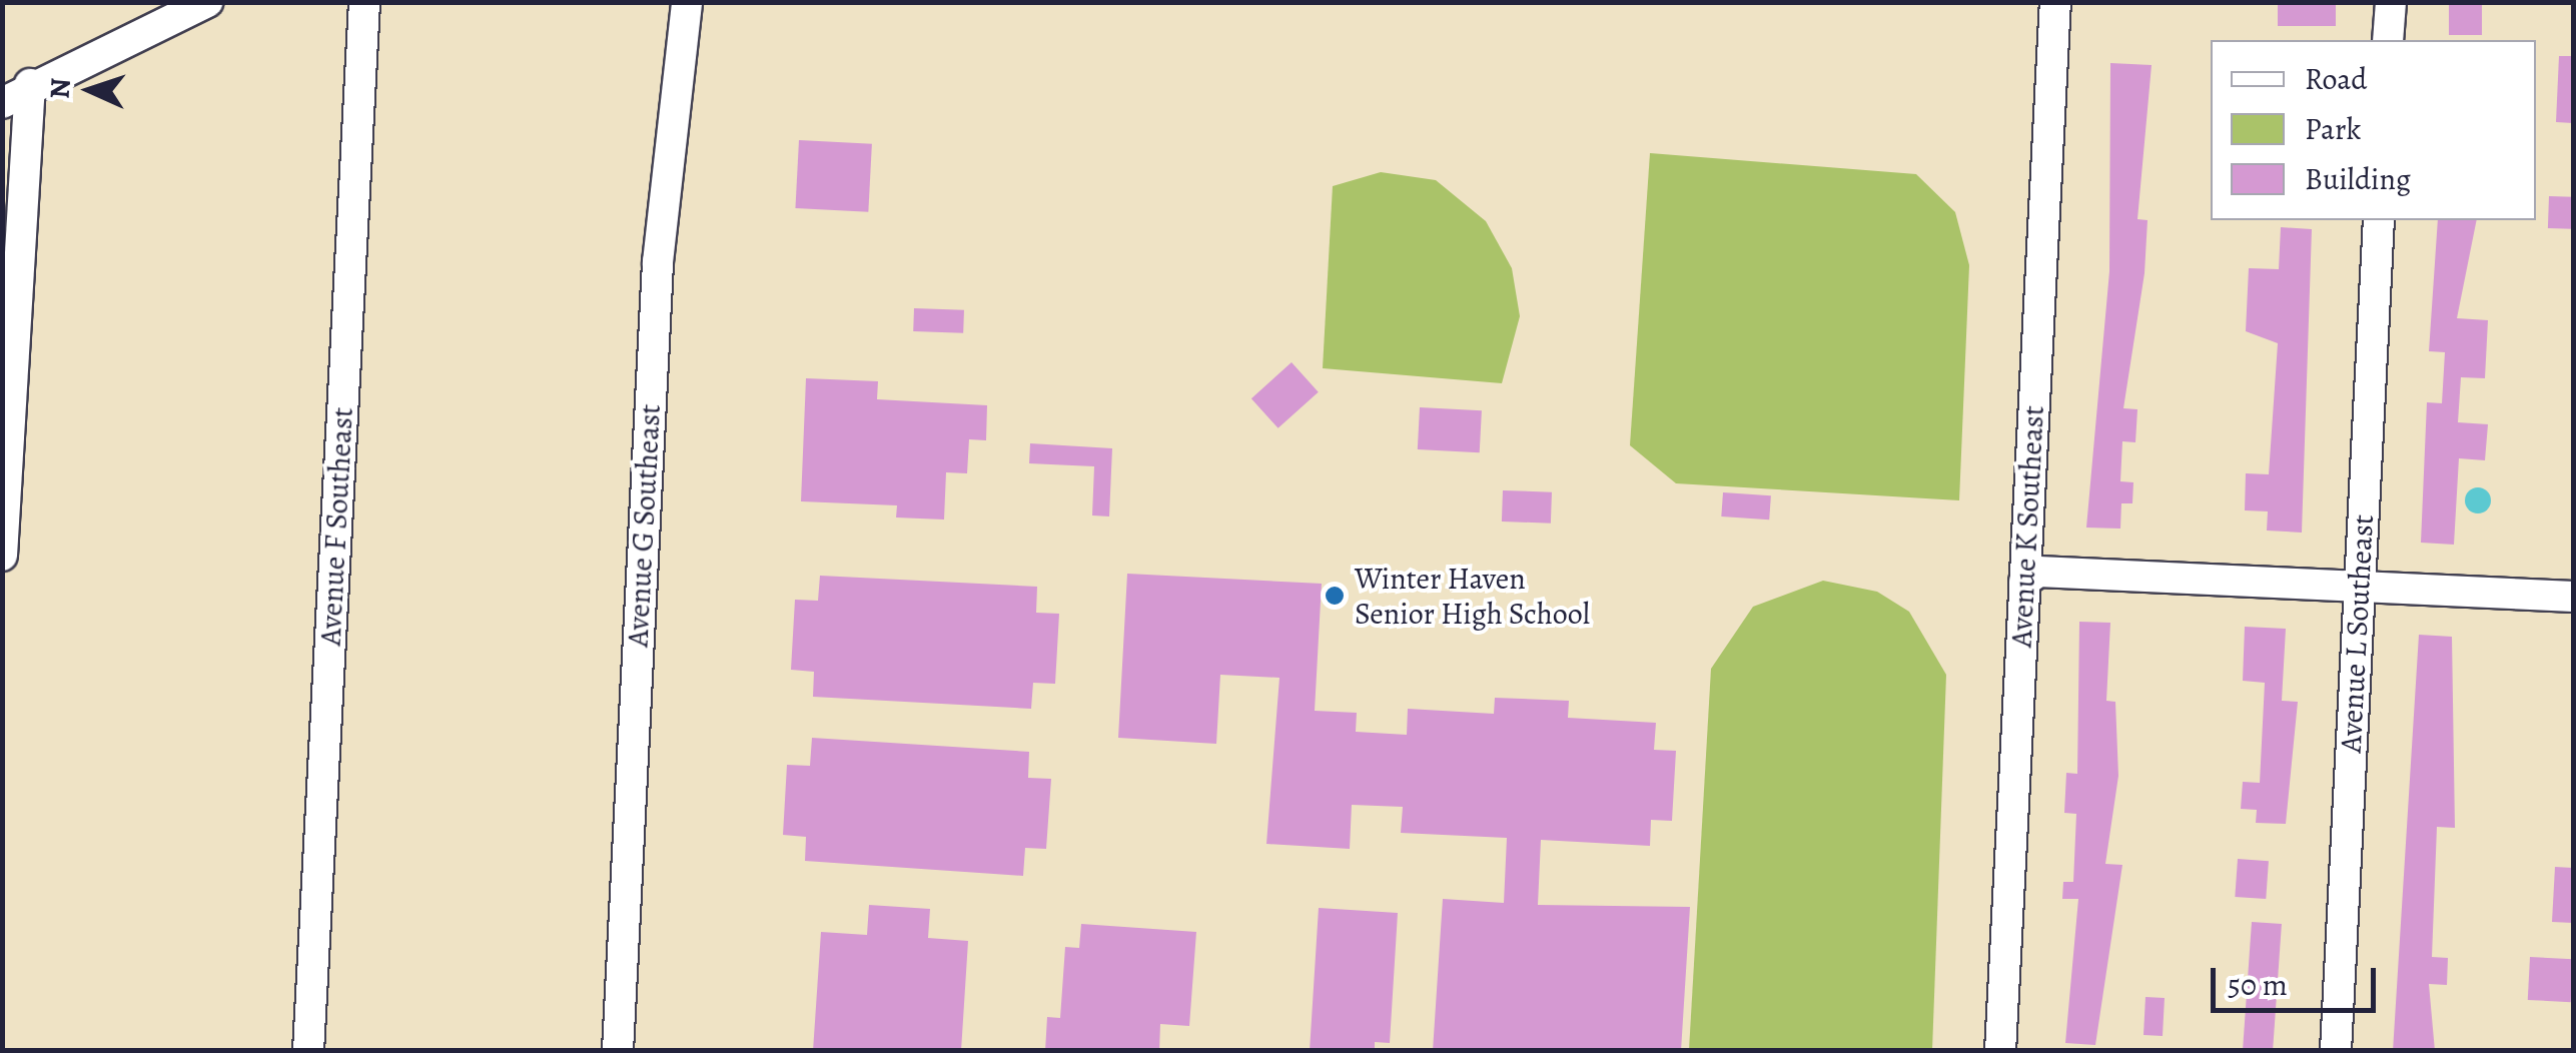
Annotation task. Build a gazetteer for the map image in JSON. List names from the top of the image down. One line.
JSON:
{"streets":{"street":["Avenue G Southeast","Avenue F Southeast","Avenue K Southeast","Avenue L Southeast"]},"places":["Winter Haven Senior High School"],"legend":["Road","Park","Building"],"scale_bar":"50 m","north":"left"}
